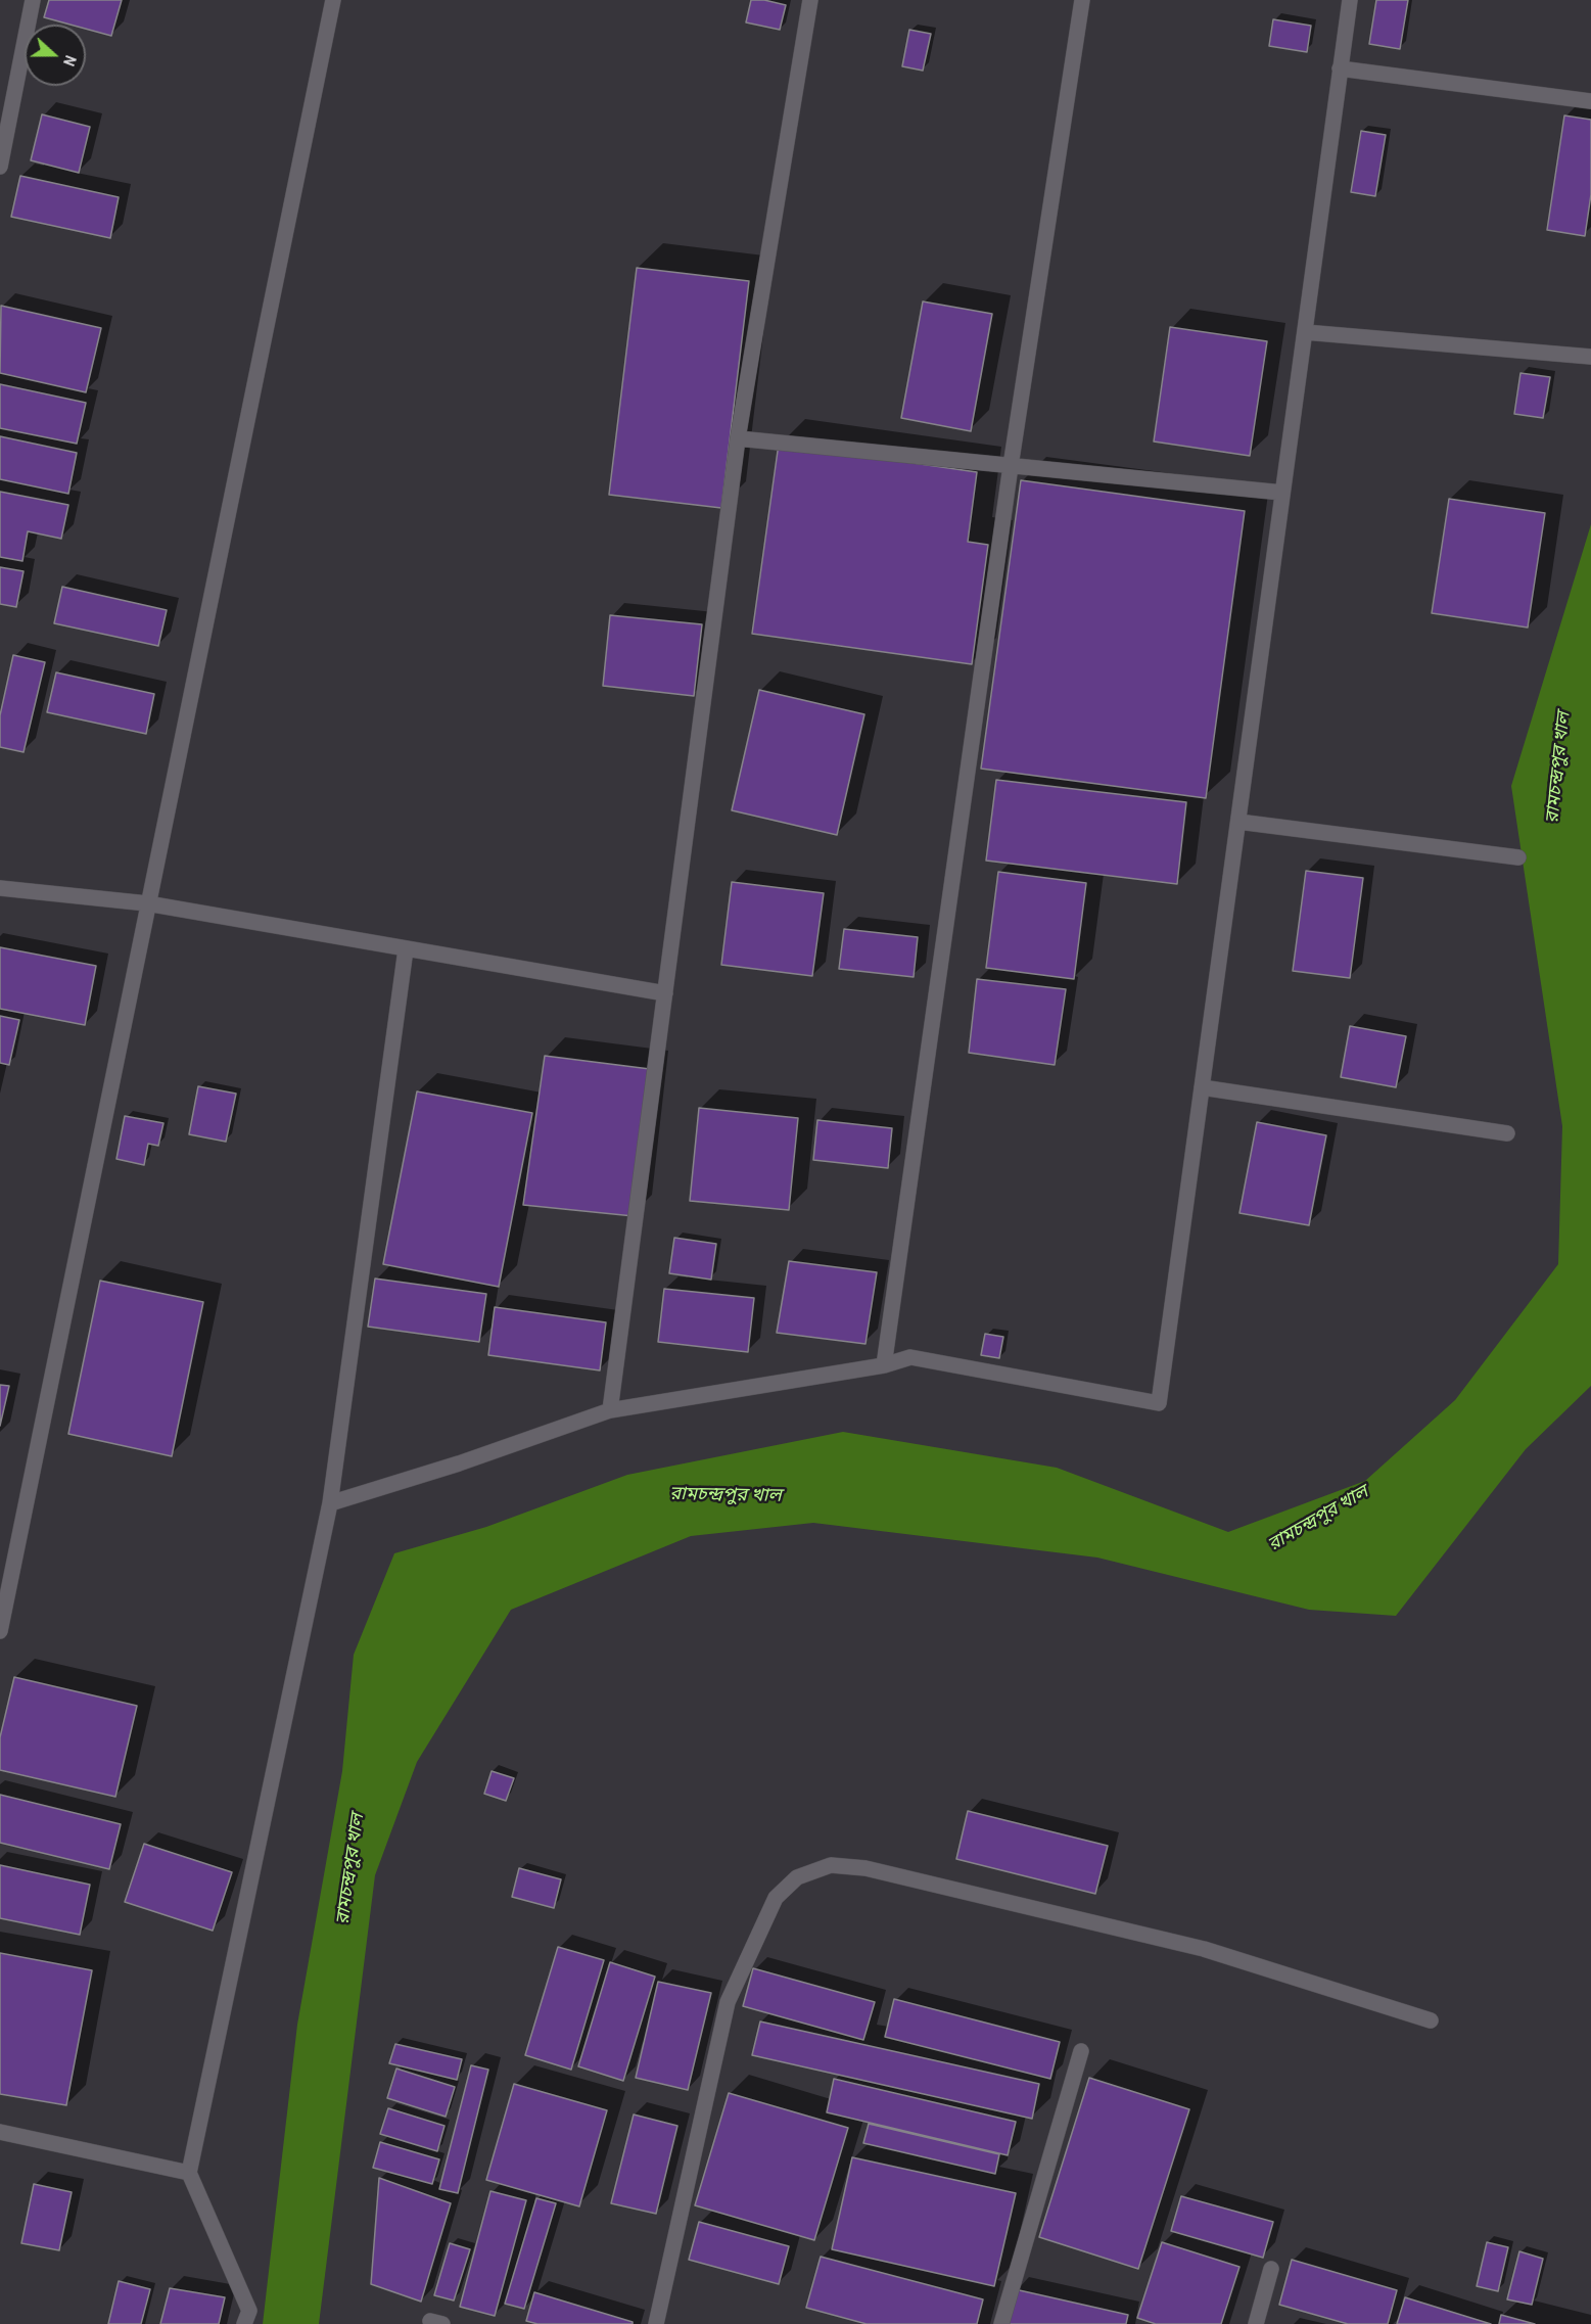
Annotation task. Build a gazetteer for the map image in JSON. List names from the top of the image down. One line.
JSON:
{"water":["রামচন্দ্রপুর খাল"],"north":"right"}
